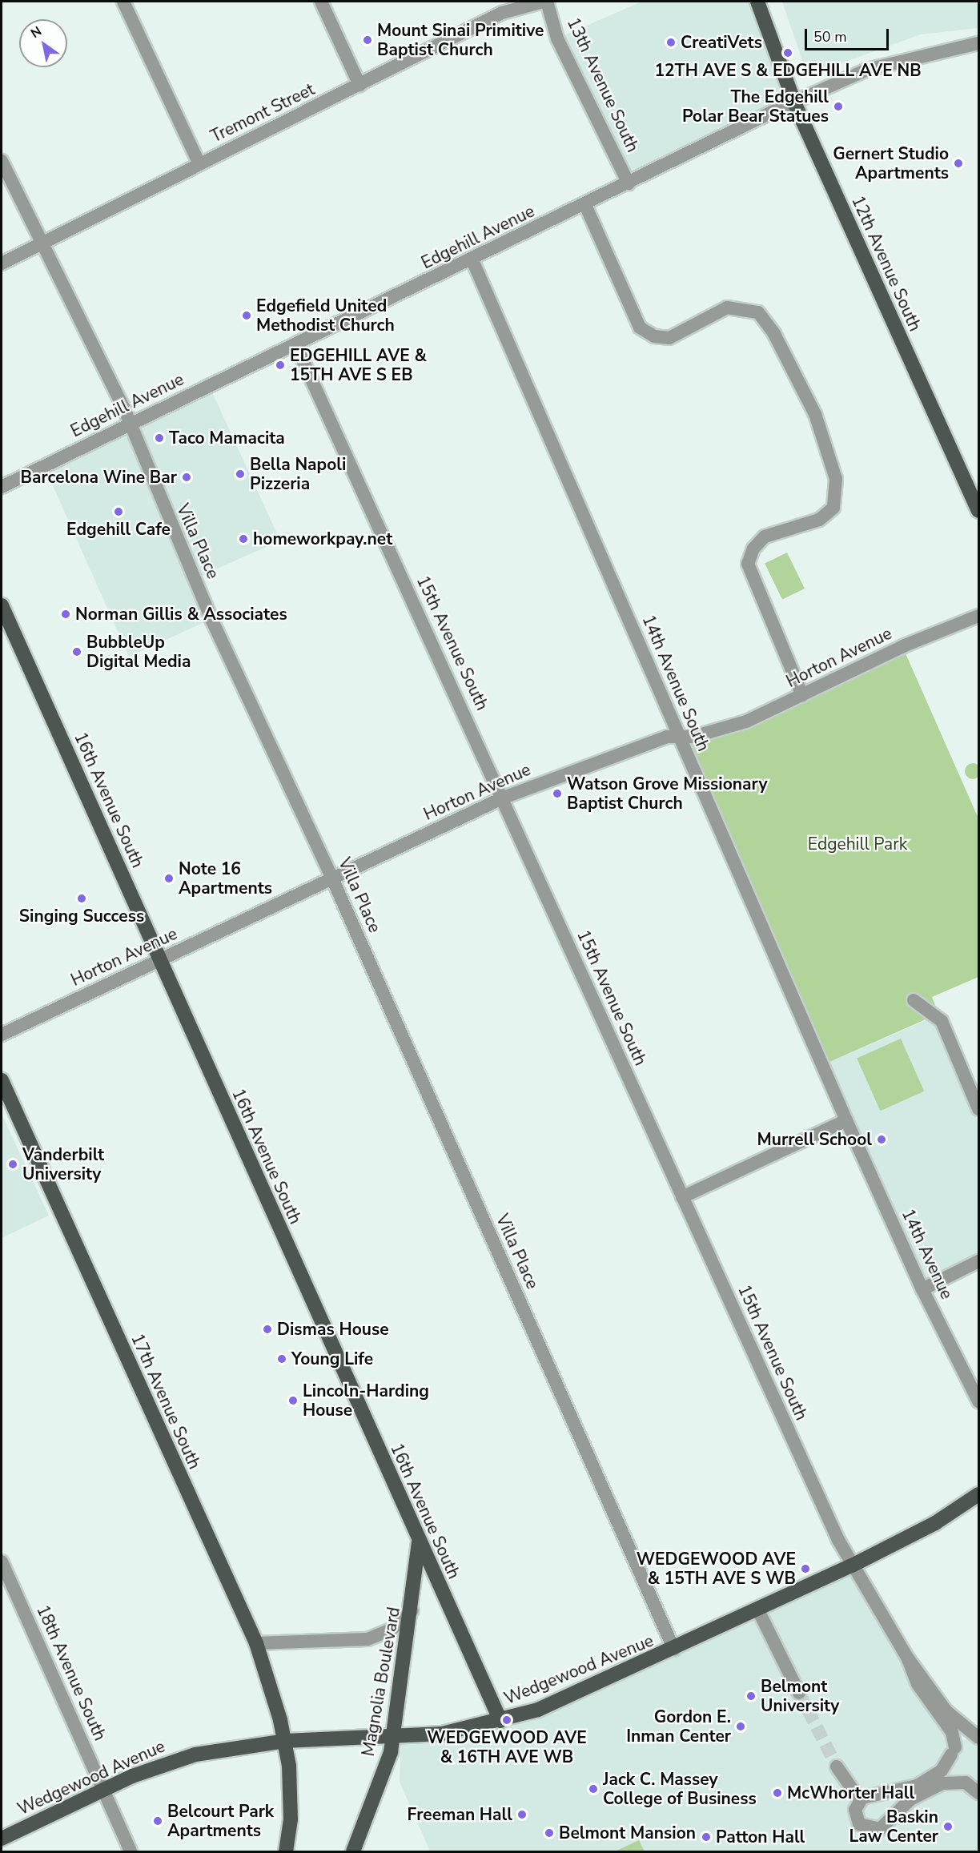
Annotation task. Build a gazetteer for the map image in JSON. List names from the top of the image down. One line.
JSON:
{"streets":{"main road":["12th Avenue South","16th Avenue South","17th Avenue South","Wedgewood Avenue","Magnolia Boulevard"],"street":["13th Avenue South","Tremont Street","Edgehill Avenue","Villa Place","15th Avenue South","Horton Avenue","14th Avenue South","14th Avenue","18th Avenue South"]},"crossings":[["13th Avenue South","Edgehill Avenue"],["Tremont Street","Villa Place"],["Edgehill Avenue","12th Avenue South"],["Edgehill Avenue","Villa Place"],["Edgehill Avenue","15th Avenue South"],["Edgehill Avenue","14th Avenue South"],["Villa Place","Horton Avenue"],["Villa Place","Wedgewood Avenue"],["15th Avenue South","Horton Avenue"],["15th Avenue South","Wedgewood Avenue"],["Horton Avenue","14th Avenue South"],["Horton Avenue","16th Avenue South"],["14th Avenue South","14th Avenue"],["16th Avenue South","Wedgewood Avenue"],["16th Avenue South","Magnolia Boulevard"],["17th Avenue South","Wedgewood Avenue"],["Wedgewood Avenue","18th Avenue South"],["Wedgewood Avenue","Magnolia Boulevard"]],"parks":["Edgehill Park"],"places":["Mount Sinai Primitive Baptist Church","CreatiVets","12TH AVE S & EDGEHILL AVE NB","The Edgehill Polar Bear Statues","Gernert Studio Apartments","Edgefield United Methodist Church","EDGEHILL AVE & 15TH AVE S EB","Taco Mamacita","Bella Napoli Pizzeria","Barcelona Wine Bar","Edgehill Cafe","homeworkpay.net","Norman Gillis & Associates","BubbleUp Digital Media","Watson Grove Missionary Baptist Church","Note 16 Apartments","Singing Success","Murrell School","Vanderbilt University","Dismas House","Young Life","Lincoln-Harding House","WEDGEWOOD AVE & 15TH AVE S WB","Belmont University","WEDGEWOOD AVE & 16TH AVE WB","Gordon E. Inman Center","Jack C. Massey College of Business","McWhorter Hall","Freeman Hall","Belcourt Park Apartments","Baskin Law Center","Belmont Mansion","Patton Hall"],"scale_bar":"50 m","north":"top left"}
